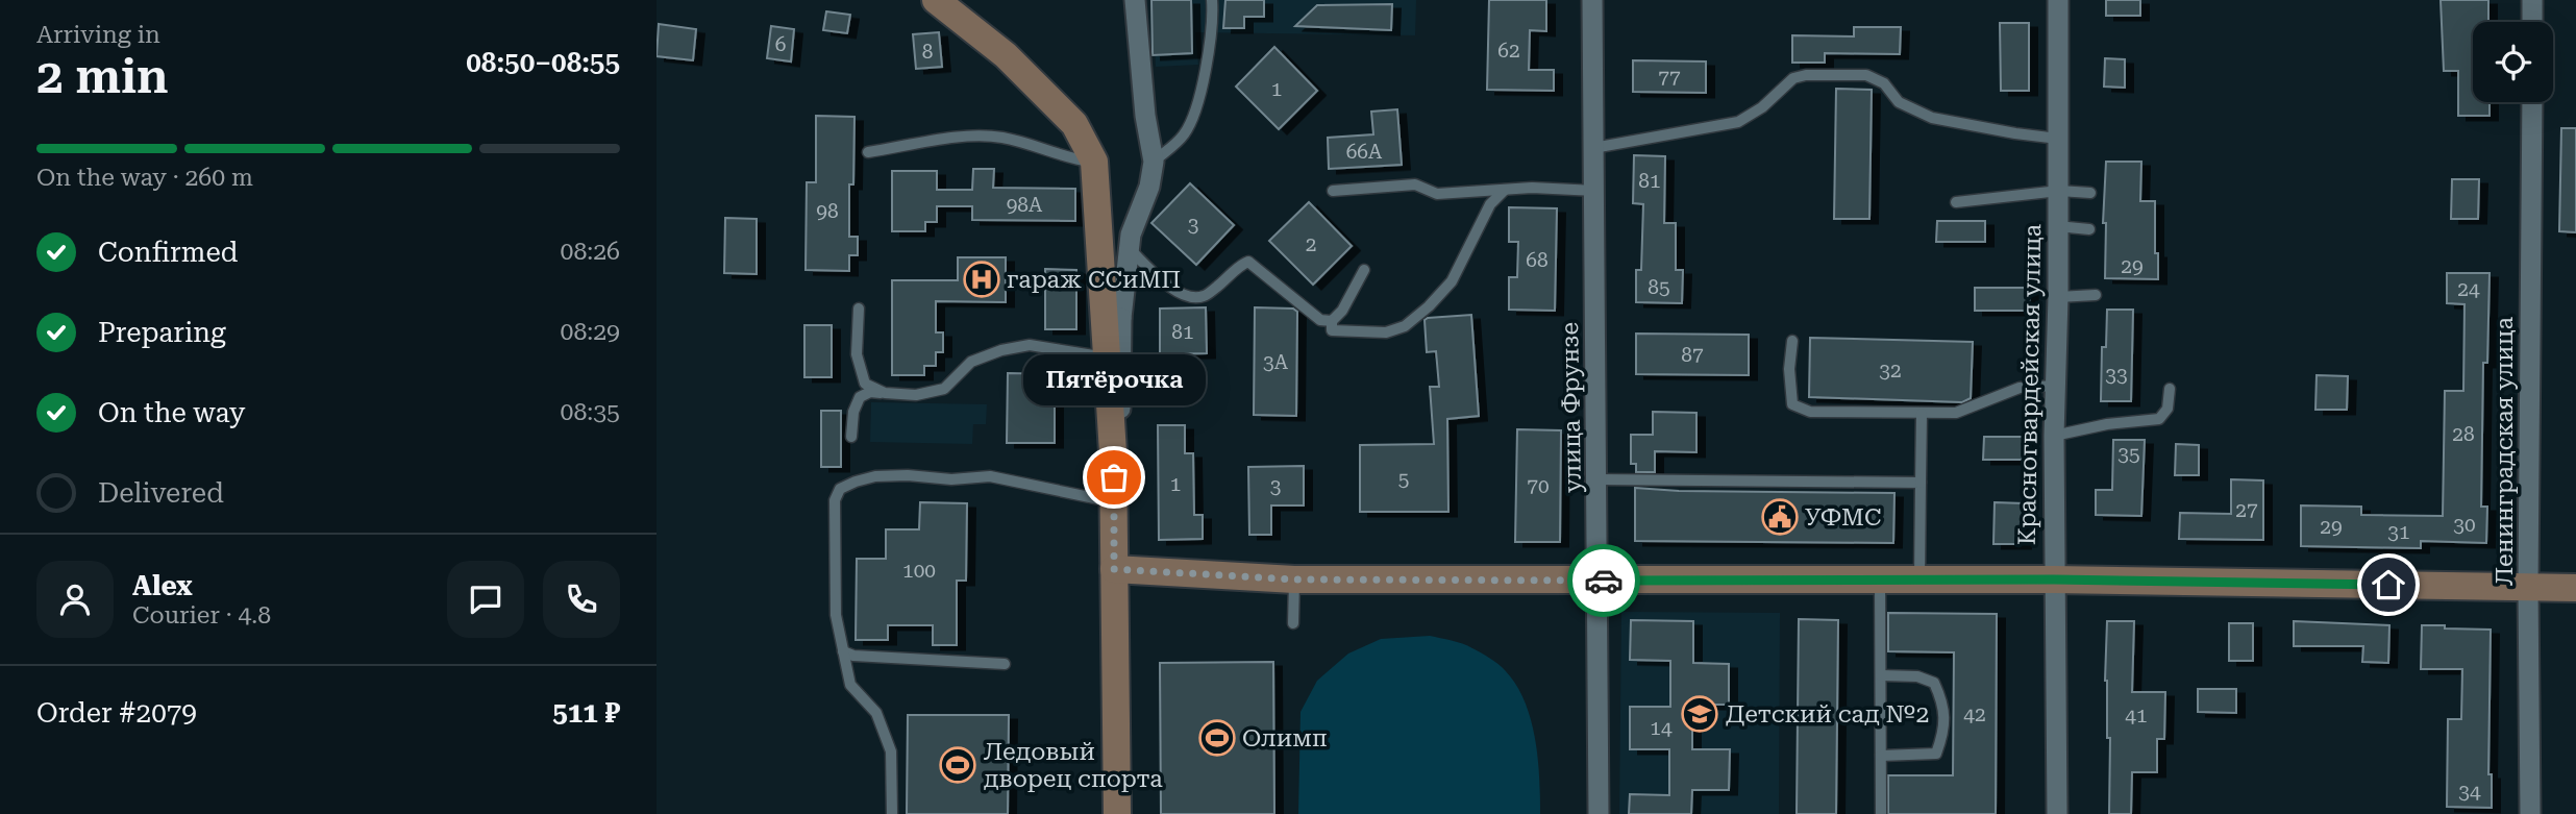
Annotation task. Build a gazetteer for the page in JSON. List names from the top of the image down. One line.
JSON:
{"streets":{"street":["Красногвардейская улица","улица Фрунзе","Ленинградская улица"]},"places":{"hospital":["гараж ССиМП"],"other":["Пятёрочка"],"public building":["УФМС"],"school or university":["Детский сад №2"],"sports":["Олимп","Ледовый дворец спорта"]},"house_numbers":["6","62","8","77","1","66А","81","98А","98","3","2","68","29","85","24","81","87","3А","32","33","28","35","5","1","3","70","27","30","29","31","100","42","41","14","34"],"page":{"heading":["2 min","Arriving in","08:50–08:55"],"panel":["Alex","Courier · 4.8","Order #2079","511 ₽"],"bar":"On the way · 260 m","list":[["Confirmed","08:26"],["Preparing","08:29"],["On the way","08:35"],"Delivered"],"bubble":"Пятёрочка"}}
